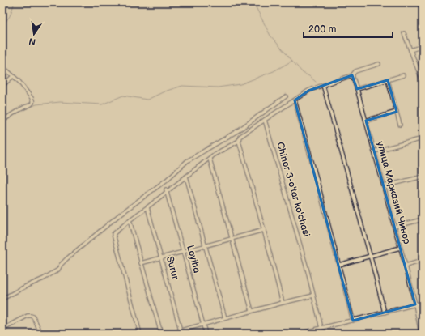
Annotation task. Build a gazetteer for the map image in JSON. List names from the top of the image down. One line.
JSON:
{"streets":{"street":["Chinor 3-o'tar ko'chasi","улица Марказий Чинор","Loyiha","Surur"]},"scale_bar":"200 m","north":"bottom"}
